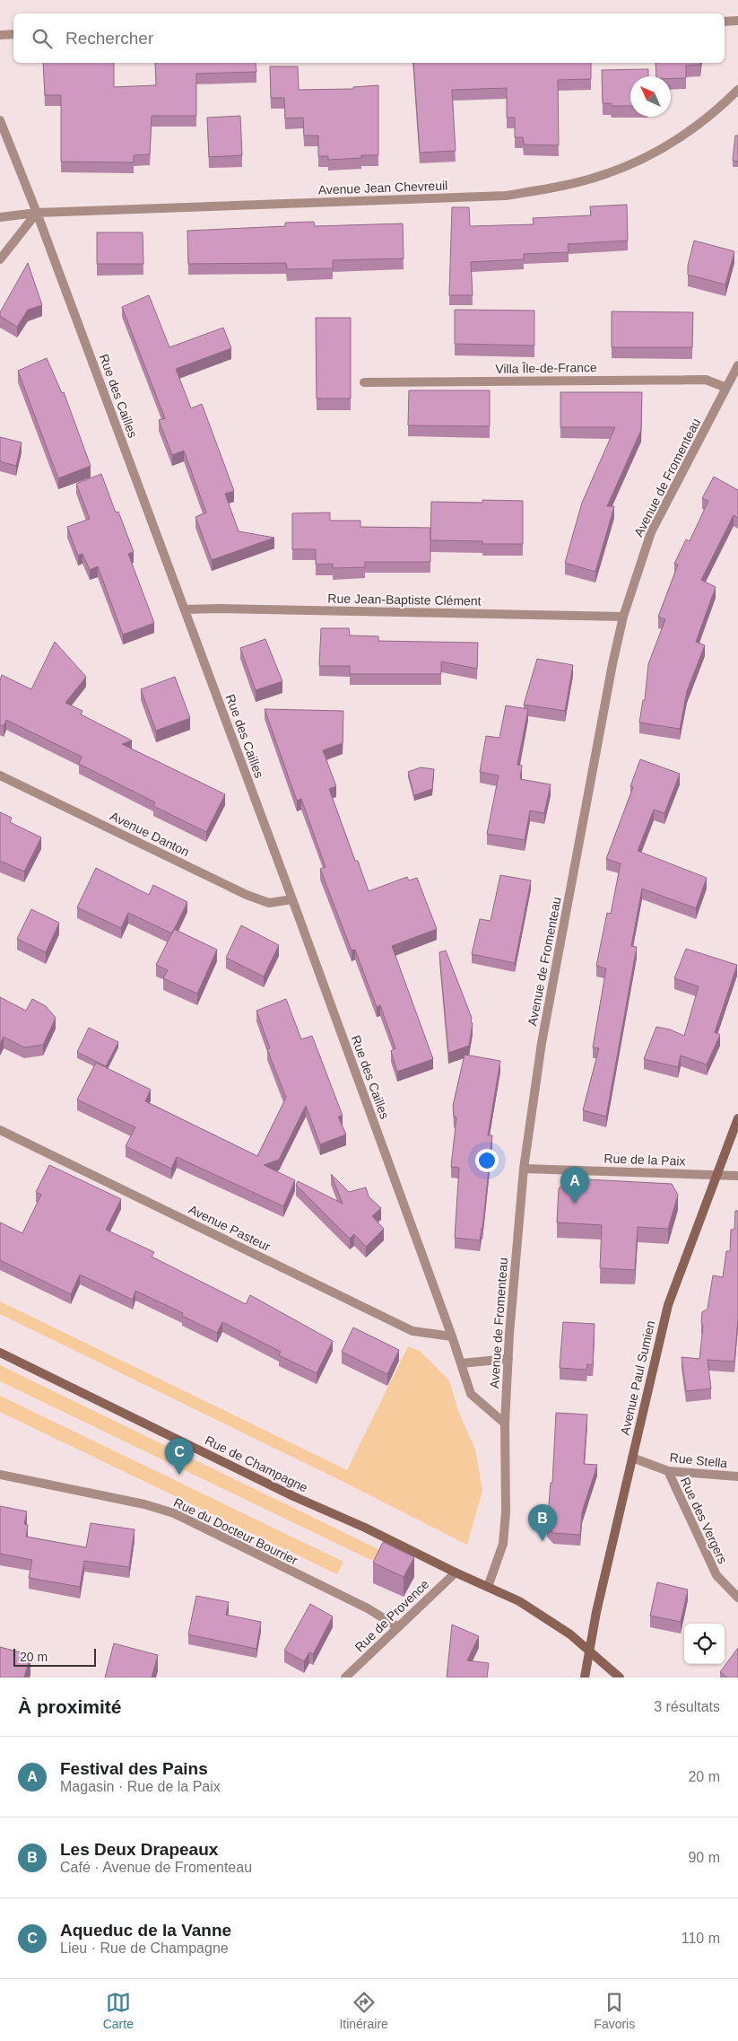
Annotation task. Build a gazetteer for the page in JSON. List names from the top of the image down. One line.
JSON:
{"streets":{"street":["Avenue Jean Chevreuil","Villa Île-de-France","Rue des Cailles","Avenue de Fromenteau","Rue Jean-Baptiste Clément","Avenue Danton","Rue de la Paix","Avenue Pasteur","Avenue Paul Sumien","Rue Stella","Rue de Champagne","Rue des Vergers","Rue du Docteur Bourrier","Rue de Provence"]},"crossings":[["Avenue Jean Chevreuil","Rue des Cailles"],["Villa Île-de-France","Avenue de Fromenteau"],["Rue des Cailles","Avenue de Fromenteau"],["Rue des Cailles","Rue Jean-Baptiste Clément"],["Rue des Cailles","Avenue Danton"],["Rue des Cailles","Avenue Pasteur"],["Avenue de Fromenteau","Rue Jean-Baptiste Clément"],["Avenue de Fromenteau","Rue de la Paix"],["Avenue de Fromenteau","Rue de Champagne"],["Rue de la Paix","Avenue Paul Sumien"],["Avenue Paul Sumien","Rue Stella"],["Avenue Paul Sumien","Rue de Champagne"],["Rue Stella","Rue des Vergers"],["Rue de Champagne","Rue de Provence"],["Rue du Docteur Bourrier","Rue de Provence"]],"scale_bar":"20 m","north":"top left","page":{"search":"Rechercher","pins":["A","C","B"],"scale":"20 m","heading":["À proximité","3 résultats"],"list":[{"mark":"A","name":"Festival des Pains","note":"Magasin · Rue de la Paix","value":"20 m"},{"mark":"B","name":"Les Deux Drapeaux","note":"Café · Avenue de Fromenteau","value":"90 m"},{"mark":"C","name":"Aqueduc de la Vanne","note":"Lieu · Rue de Champagne","value":"110 m"}],"nav":["Carte","Itinéraire","Favoris"]}}
